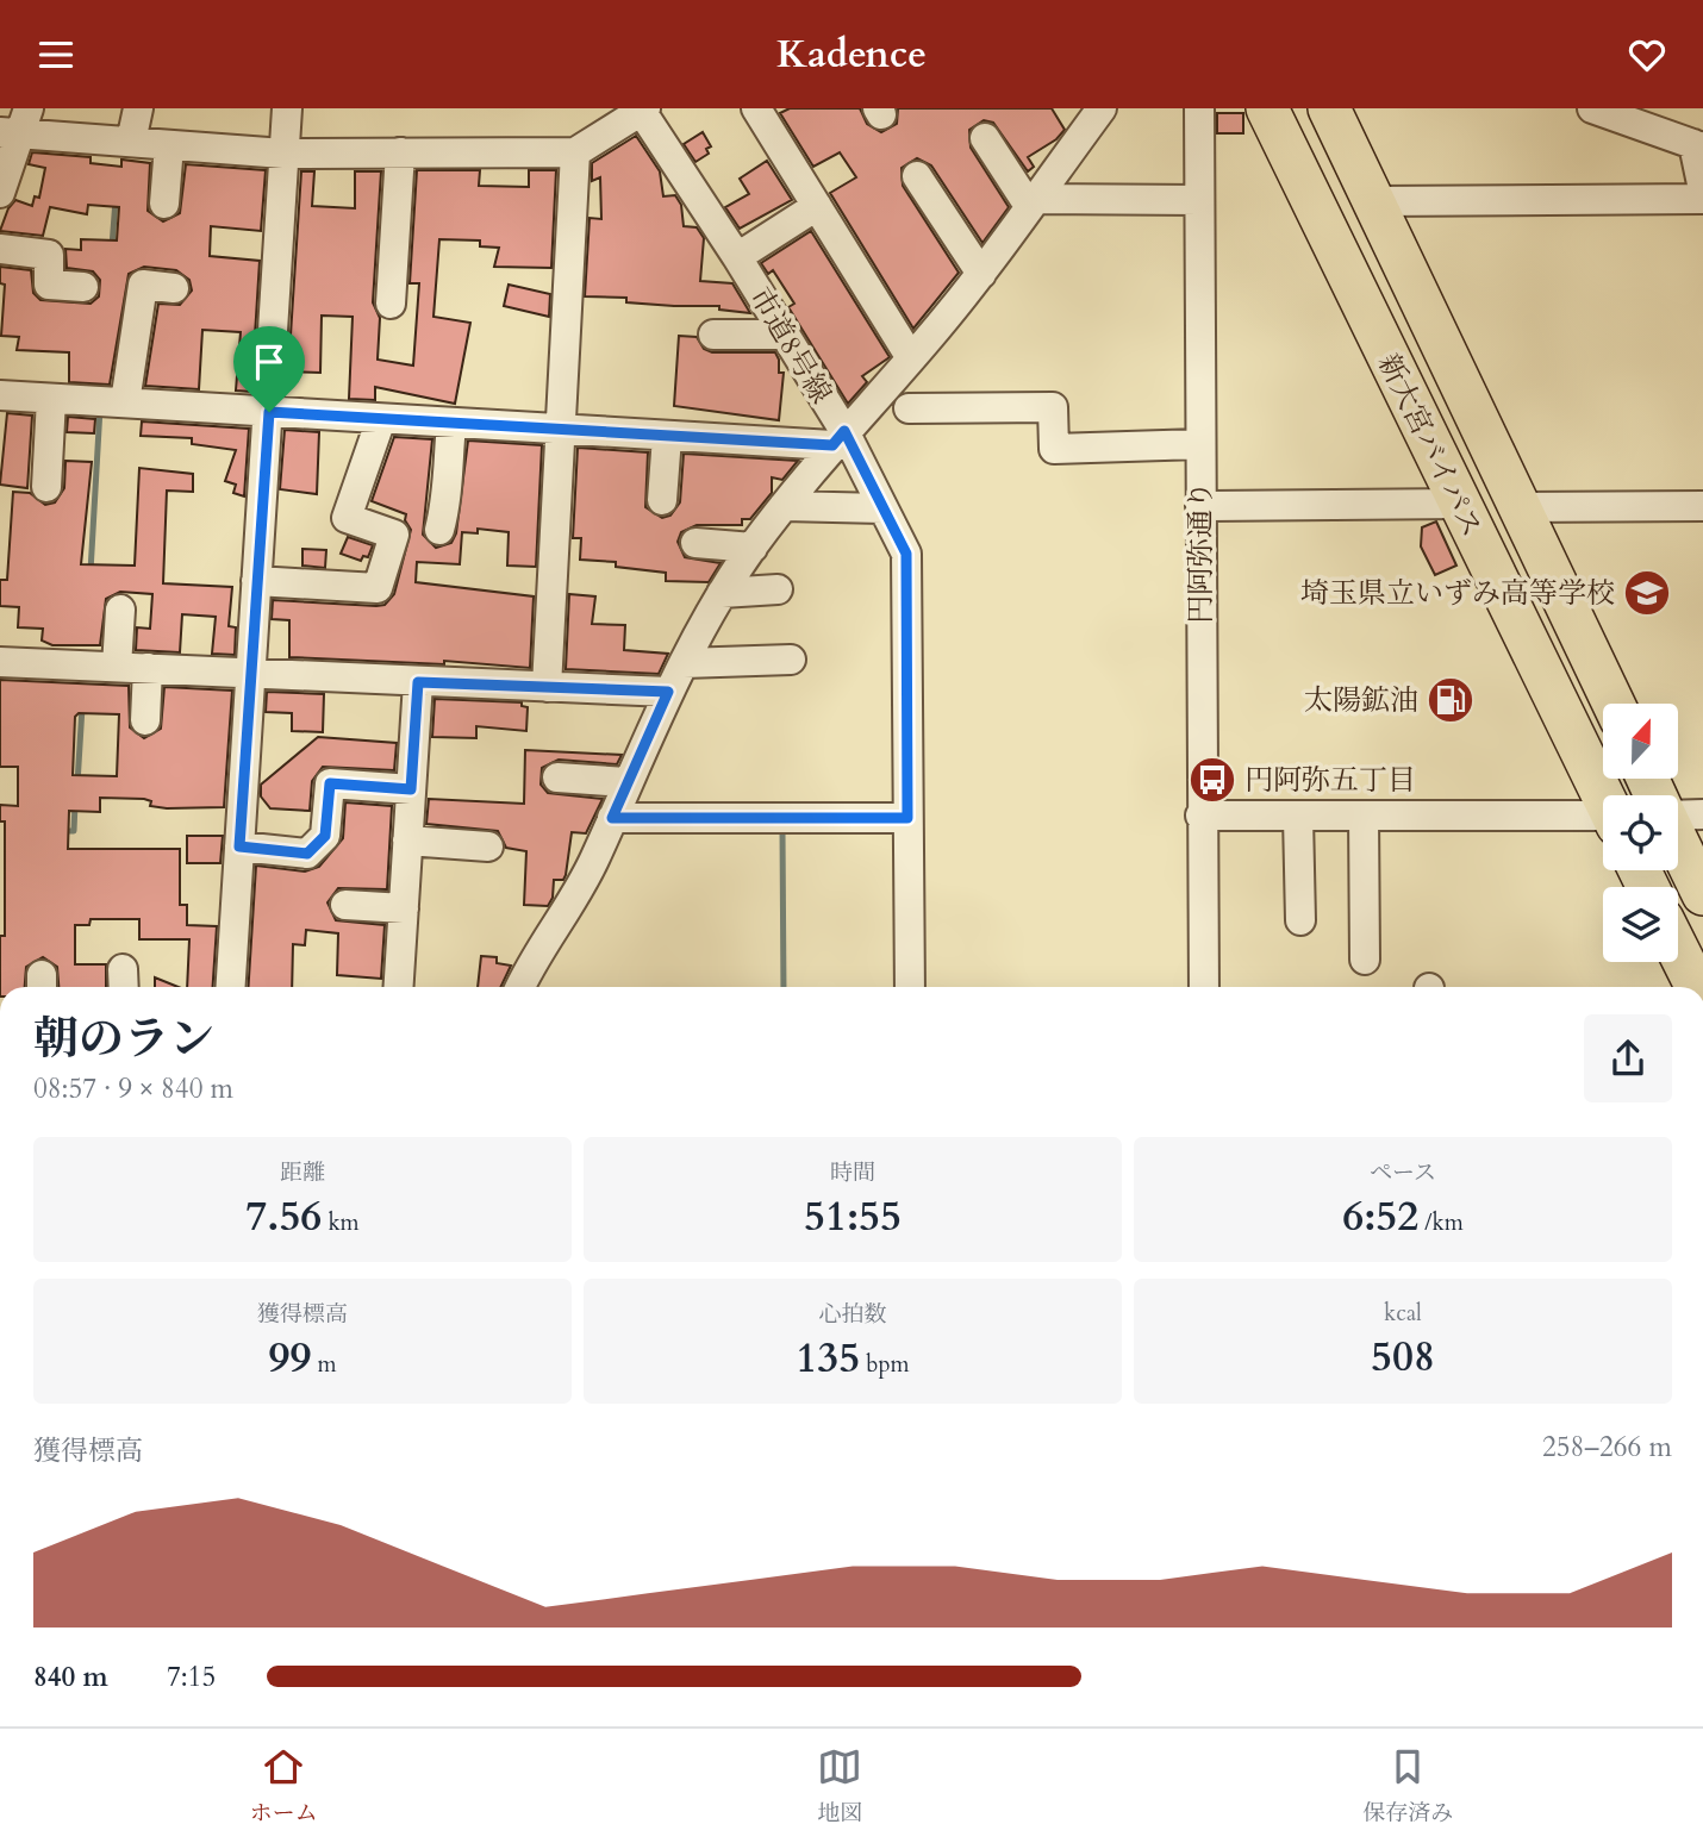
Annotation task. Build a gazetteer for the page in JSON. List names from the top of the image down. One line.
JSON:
{"streets":{"highway":["新大宮バイパス"],"street":["市道8号線","円阿弥通り"]},"places":{"school or university":["埼玉県立いずみ高等学校"],"fuel station":["太陽鉱油"],"bus stop":["円阿弥五丁目"]},"north":"top","page":{"header":"Kadence","heading":["朝のラン","08:57 · 9 × 840 m"],"stats":[["距離","7.56 km"],["時間","51:55"],["ペース","6:52 /km"],["獲得標高","99 m"],["心拍数","135 bpm"],["kcal","508"]],"chart":["獲得標高","258–266 m"],"list":[{"name":"840 m","note":"7:15"}],"tabs":["ホーム","地図","保存済み"]}}
